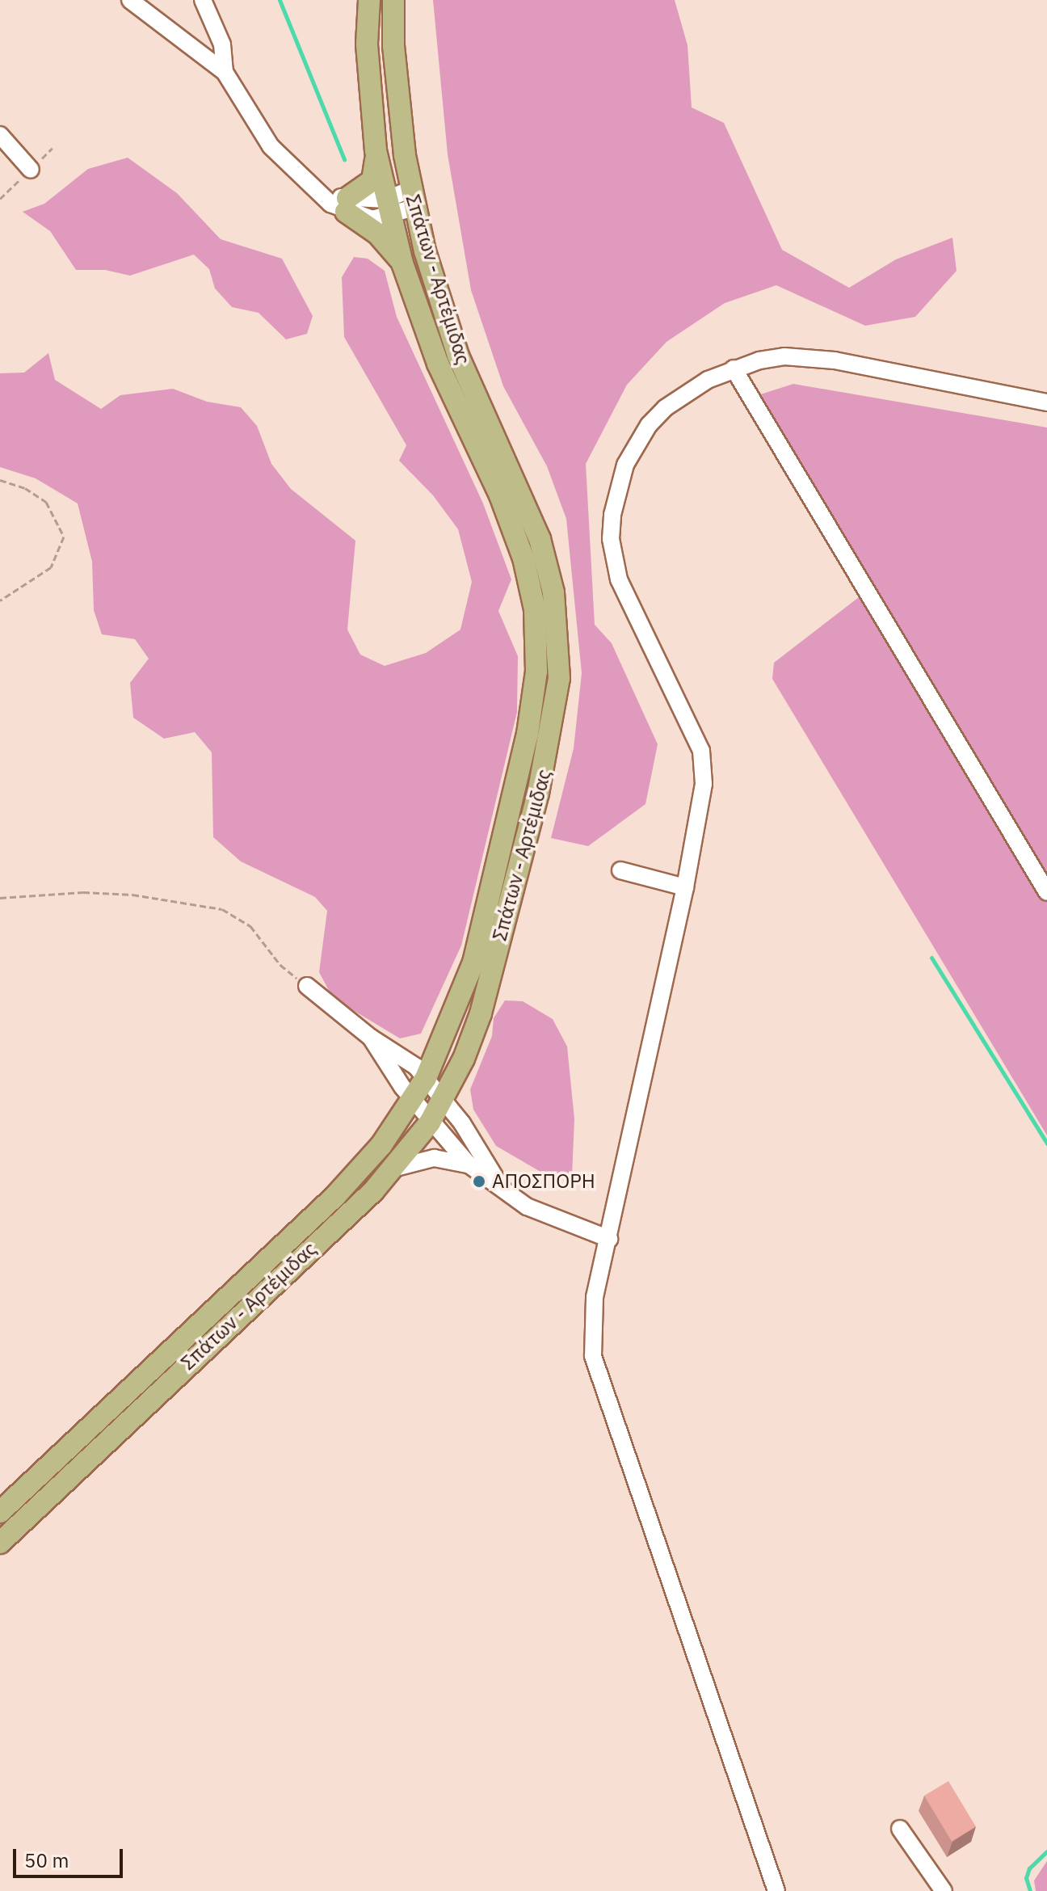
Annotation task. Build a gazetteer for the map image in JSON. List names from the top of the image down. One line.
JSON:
{"streets":{"main road":["Σπάτων - Αρτέμιδας"]},"places":["ΑΠΟΣΠΟΡΗ"],"scale_bar":"50 m"}
